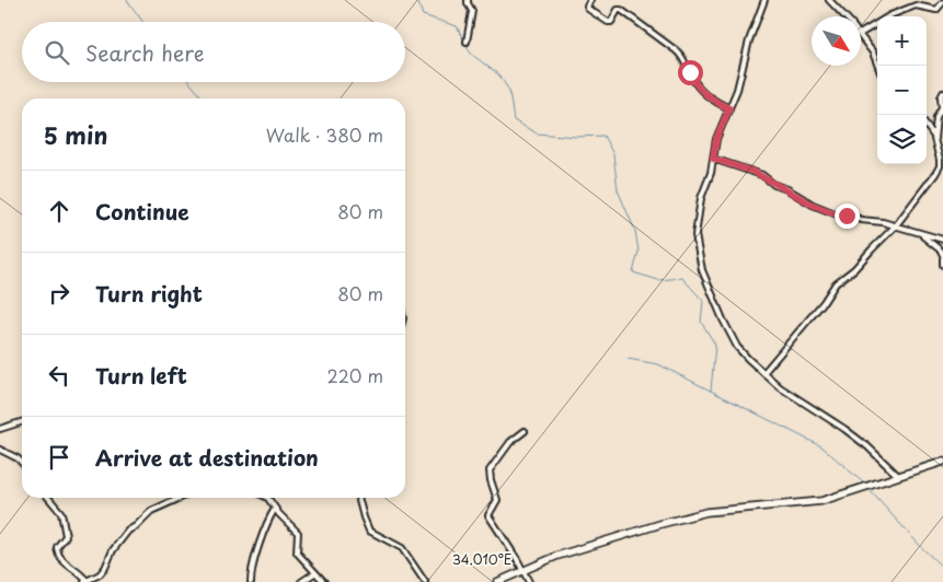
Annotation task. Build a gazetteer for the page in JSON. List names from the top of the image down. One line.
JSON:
{"north":"bottom right","page":{"map_buttons":["+","−"],"search":"Search here","heading":["5 min","Walk · 380 m"],"list":[["Continue","80 m"],["Turn right","80 m"],["Turn left","220 m"],"Arrive at destination"]},"coordinates":["34.010°E"]}
